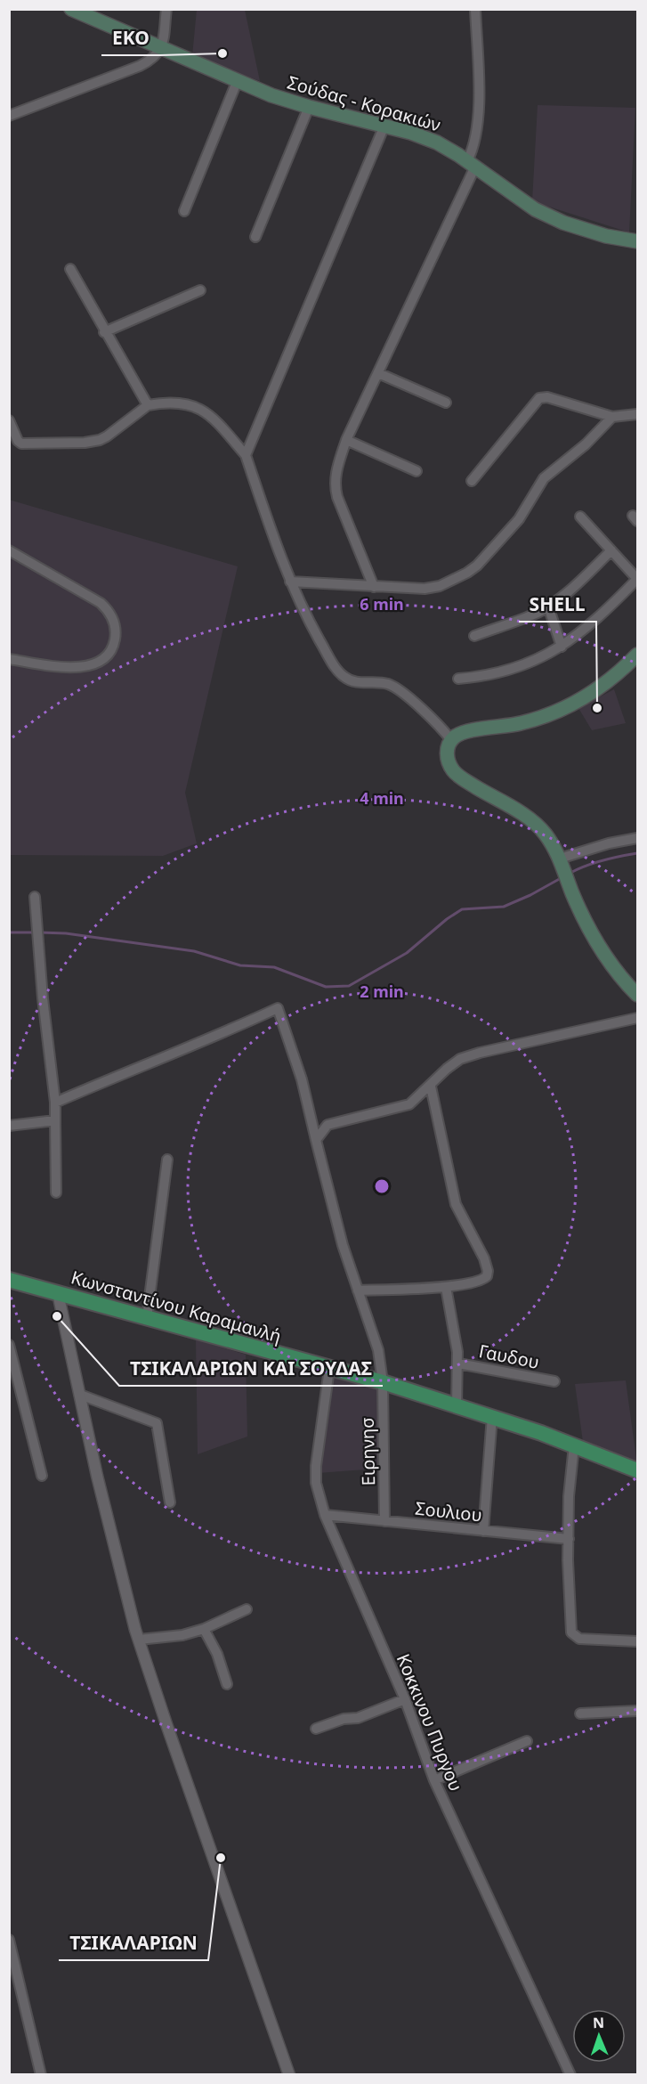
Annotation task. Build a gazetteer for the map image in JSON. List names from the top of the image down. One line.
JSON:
{"streets":{"main road":["Σούδας - Κορακιών","Κωνσταντίνου Καραμανλή"],"street":["Γαυδου","Ειρηνησ","Σουλιου","Κοκκινου Πυργου"]},"crossings":[["Κωνσταντίνου Καραμανλή","Ειρηνησ"],["Κωνσταντίνου Καραμανλή","Κοκκινου Πυργου"],["Ειρηνησ","Σουλιου"],["Σουλιου","Κοκκινου Πυργου"]],"places":["EKO","SHELL","ΤΣΙΚΑΛΑΡΙΩΝ ΚΑΙ ΣΟΥΔΑΣ","ΤΣΙΚΑΛΑΡΙΩΝ"],"north":"top","rings":["6 min","4 min","2 min"]}
